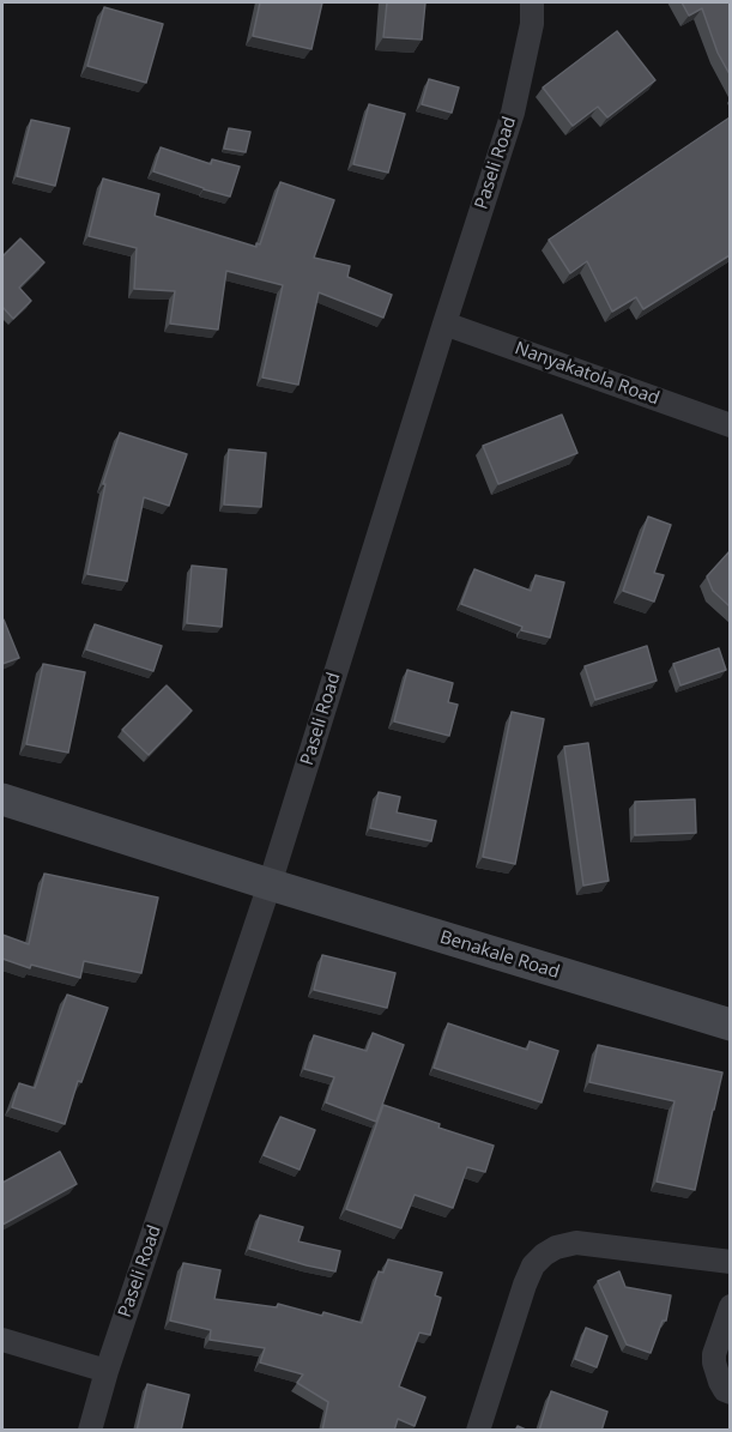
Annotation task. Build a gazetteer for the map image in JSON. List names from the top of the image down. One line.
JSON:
{"streets":{"street":["Paseli Road","Nanyakatola Road","Benakale Road"]},"crossings":[["Paseli Road","Nanyakatola Road"],["Paseli Road","Benakale Road"]]}
